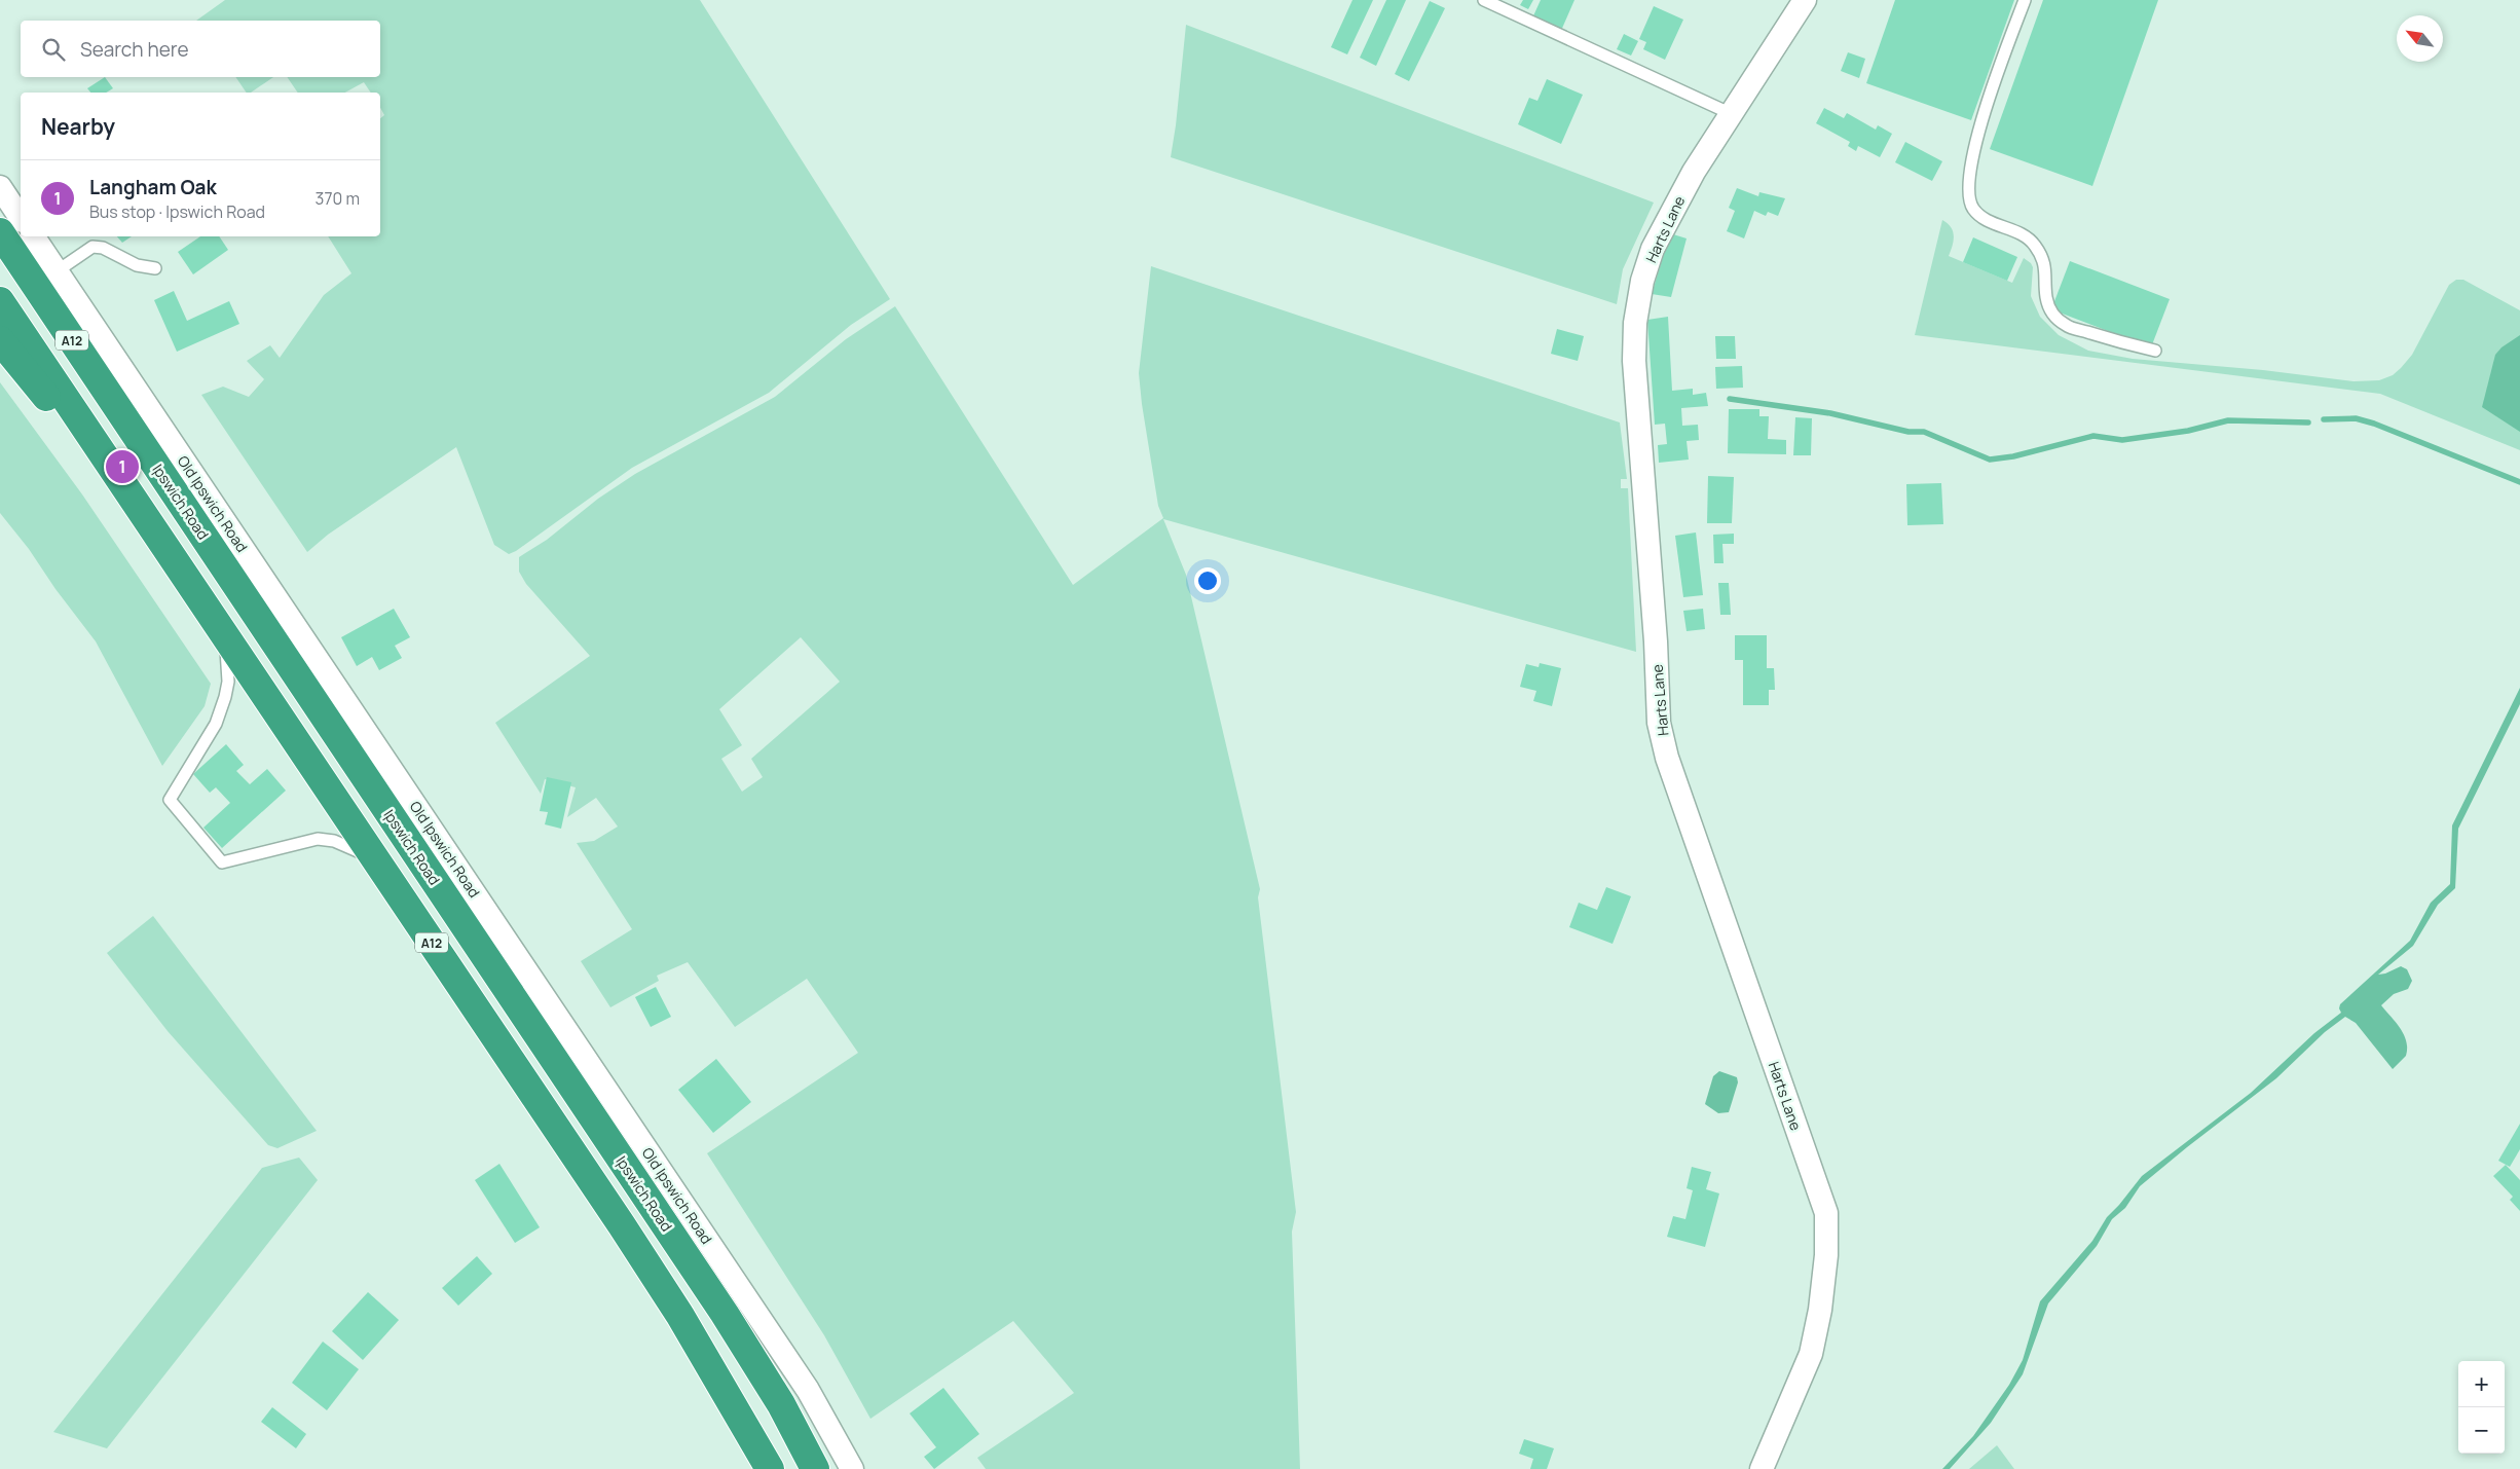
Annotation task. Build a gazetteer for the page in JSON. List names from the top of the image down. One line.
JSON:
{"streets":{"highway":["A12","Ipswich Road"],"street":["Harts Lane","Old Ipswich Road"]},"north":"top left","page":{"search":"Search here","heading":"Nearby","list":[{"mark":"1","name":"Langham Oak","note":"Bus stop · Ipswich Road","value":"370 m"}],"pins":"1","map_buttons":["+","−"]}}
